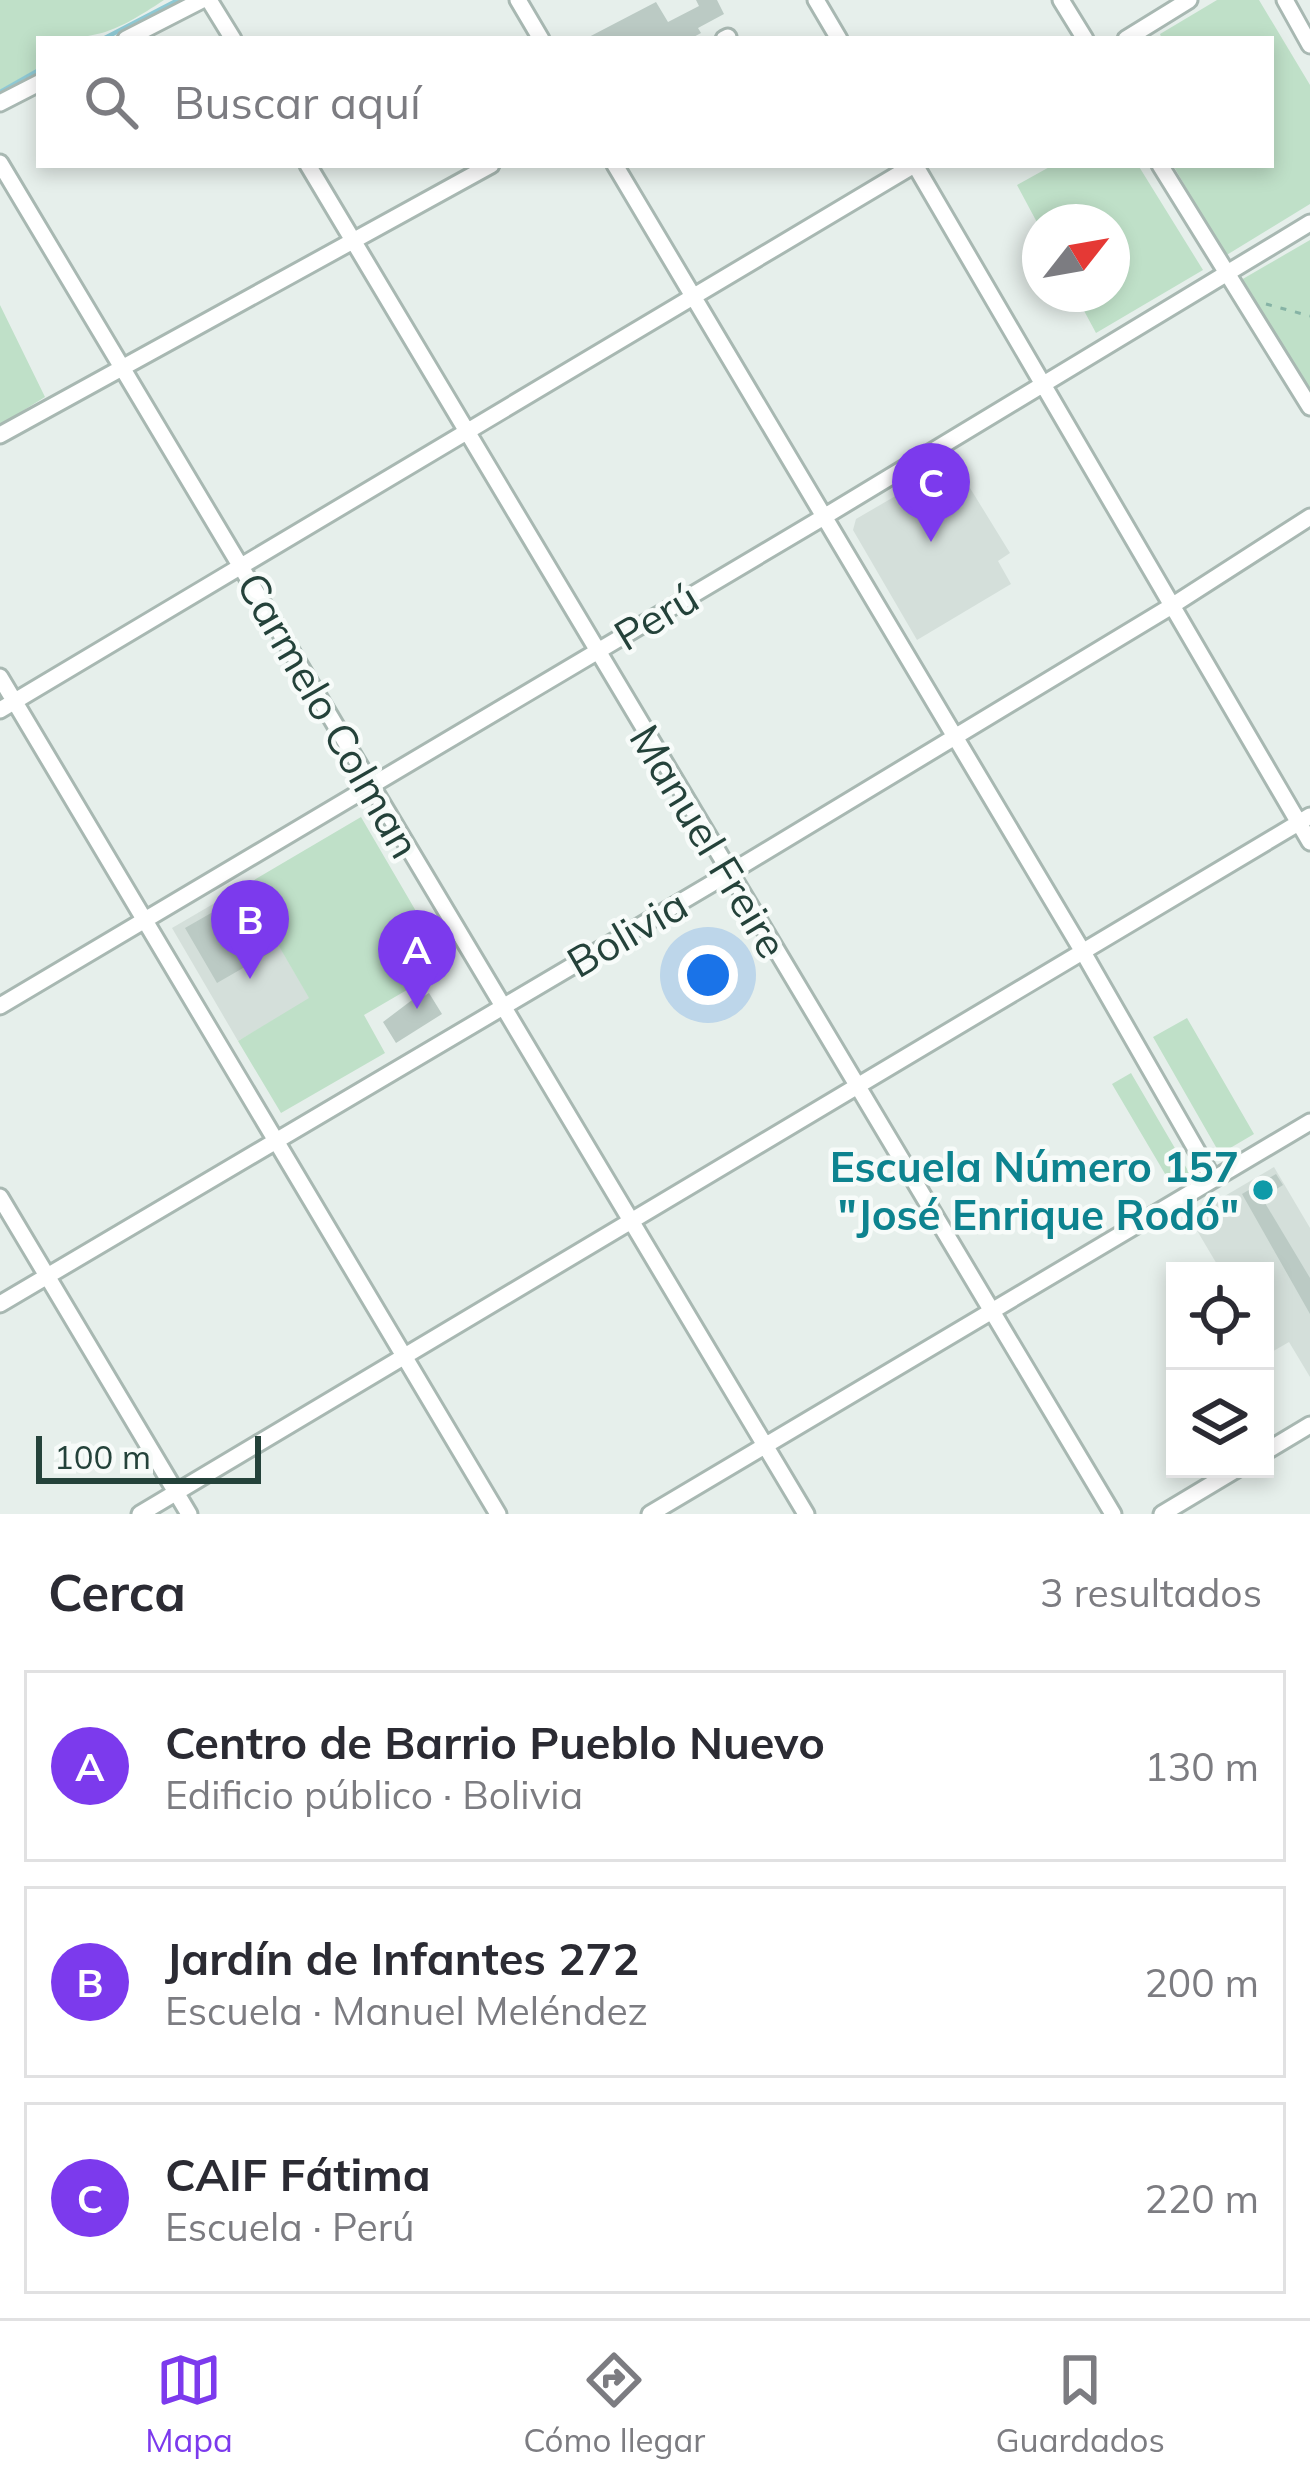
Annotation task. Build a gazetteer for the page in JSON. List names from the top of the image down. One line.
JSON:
{"streets":{"street":["Perú","Carmelo Colman","Manuel Freire","Bolivia"]},"crossings":[["Perú","Carmelo Colman"],["Perú","Manuel Freire"],["Carmelo Colman","Bolivia"],["Manuel Freire","Bolivia"]],"places":["Escuela Número 157 \"José Enrique Rodó\""],"scale_bar":"100 m","north":"top right","page":{"search":"Buscar aquí","pins":["C","B","A"],"scale":"100 m","heading":["Cerca","3 resultados"],"list":[{"mark":"A","name":"Centro de Barrio Pueblo Nuevo","note":"Edificio público · Bolivia","value":"130 m"},{"mark":"B","name":"Jardín de Infantes 272","note":"Escuela · Manuel Meléndez","value":"200 m"},{"mark":"C","name":"CAIF Fátima","note":"Escuela · Perú","value":"220 m"}],"nav":["Mapa","Cómo llegar","Guardados"]}}
